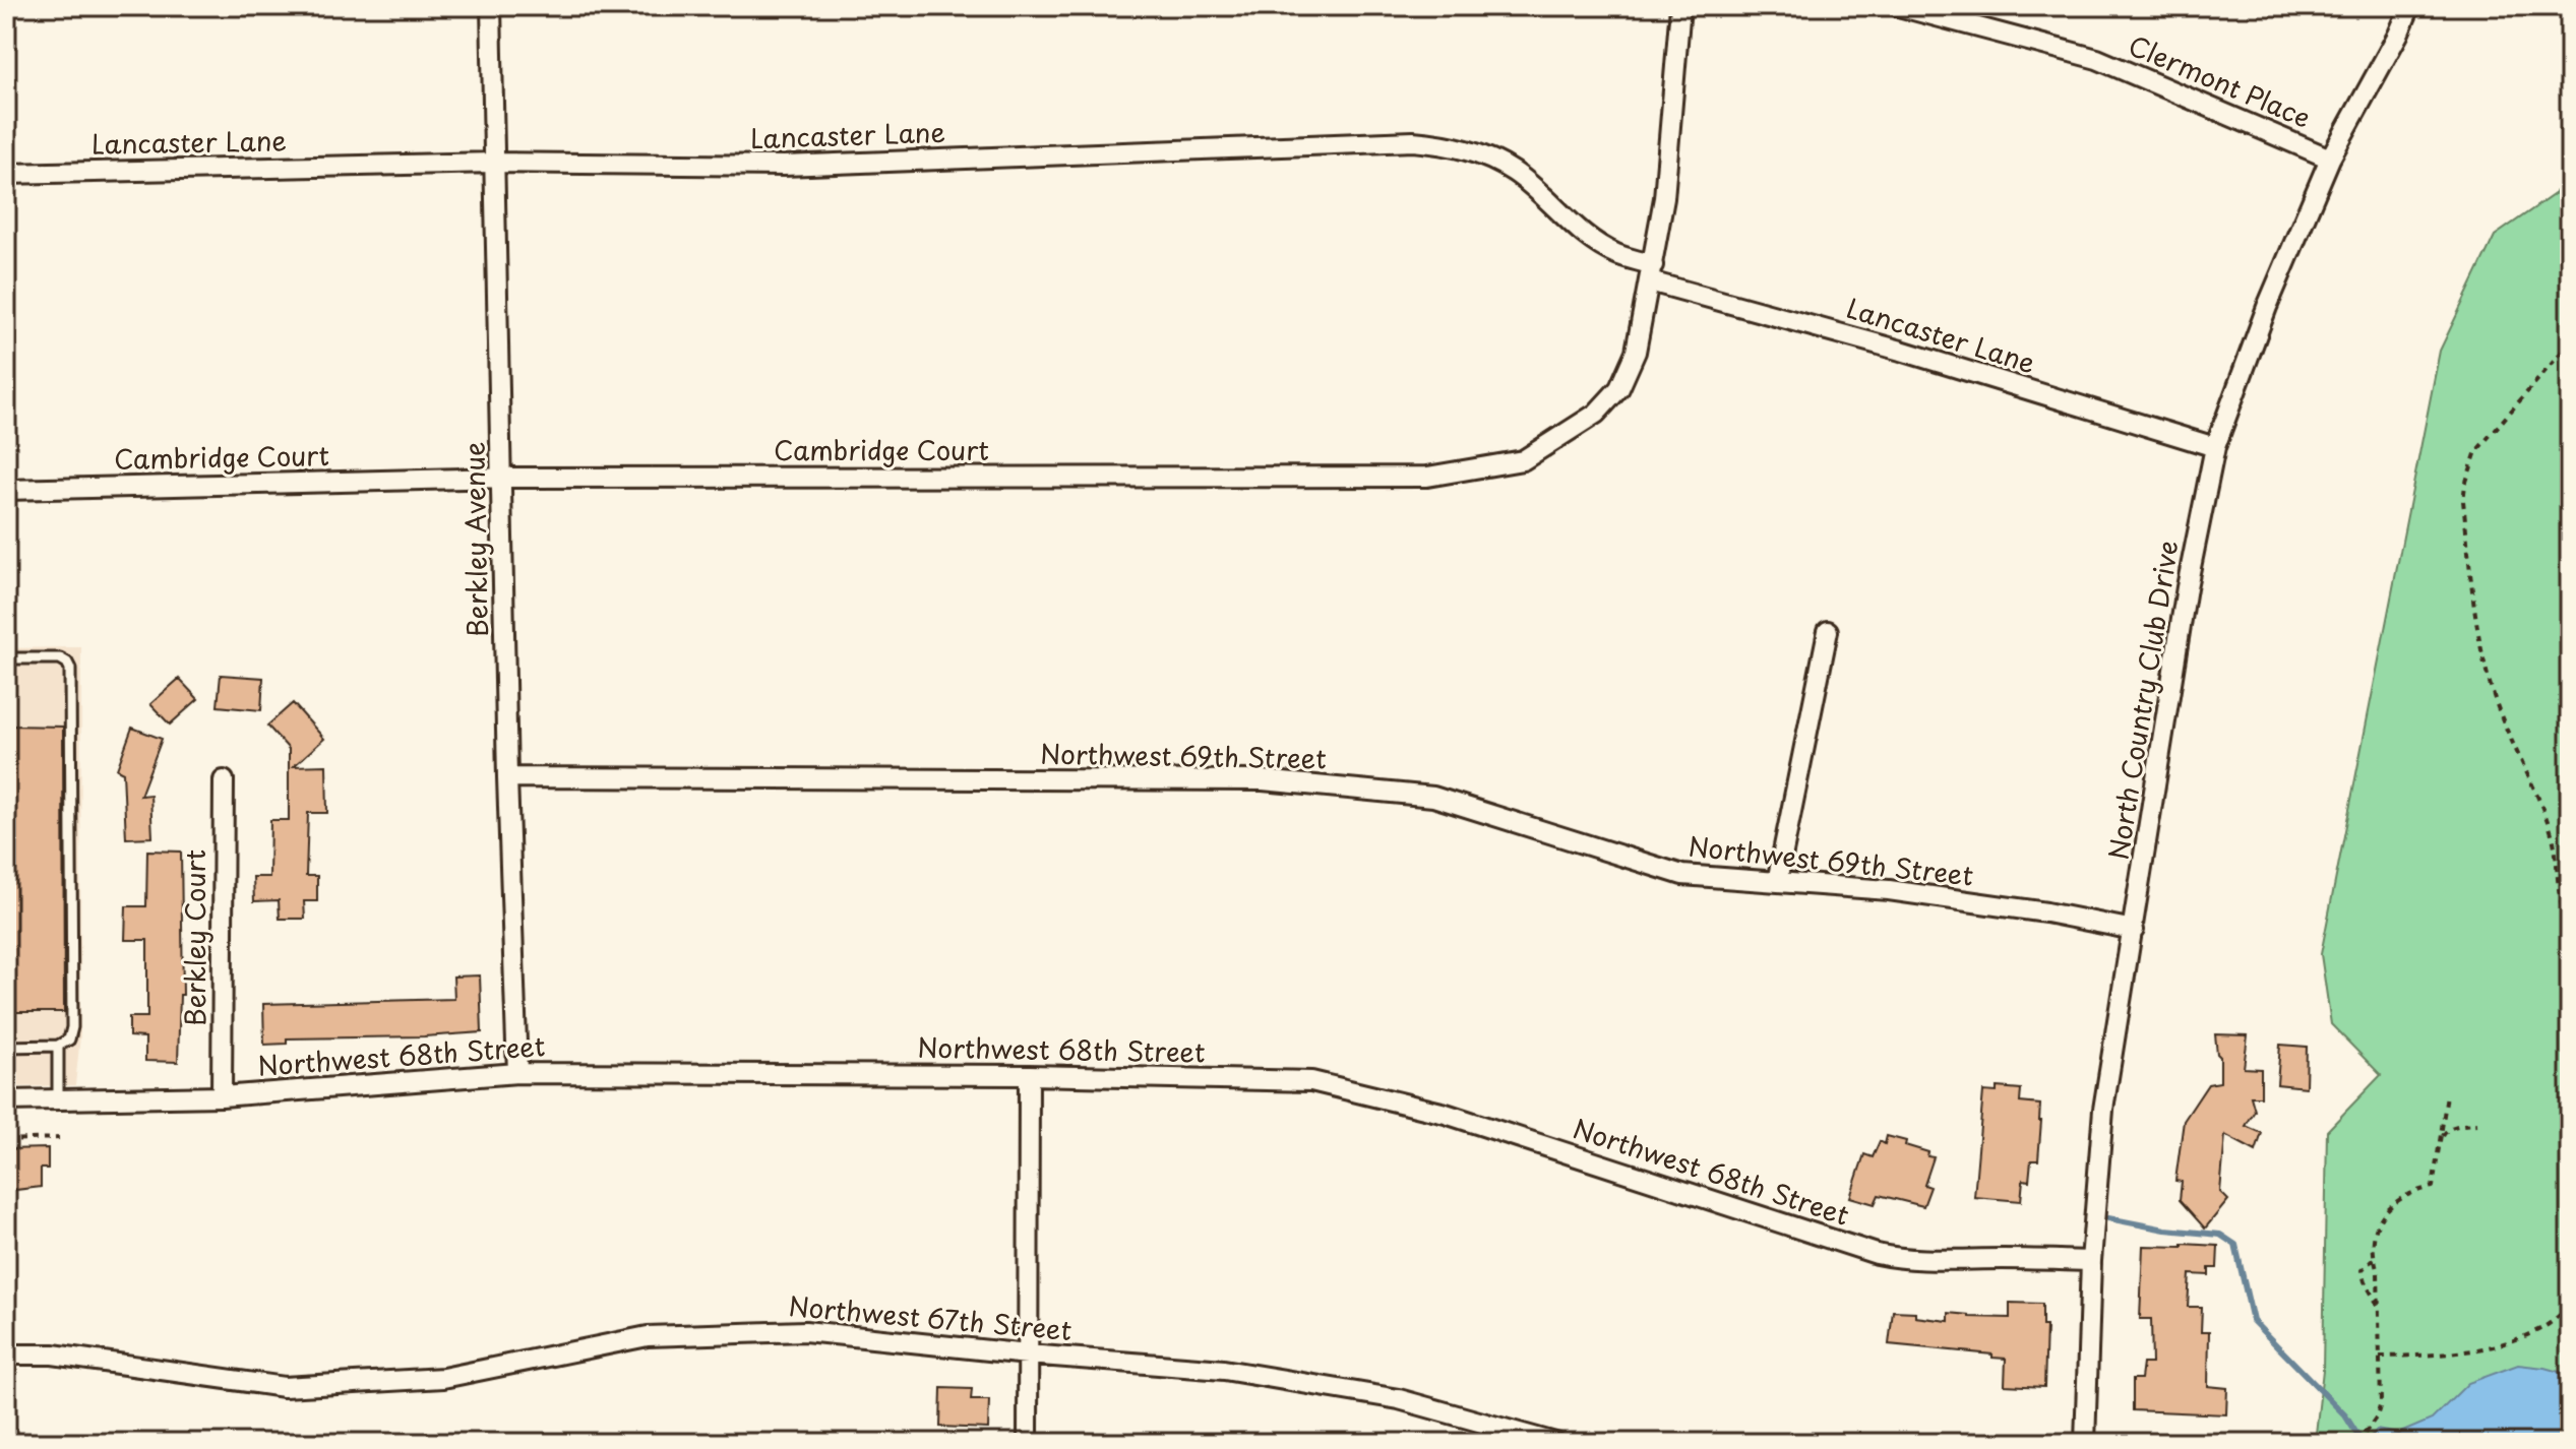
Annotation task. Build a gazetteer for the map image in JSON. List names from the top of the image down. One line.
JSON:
{"streets":{"street":["Clermont Place","Lancaster Lane","Cambridge Court","Berkley Avenue","North Country Club Drive","Northwest 69th Street","Berkley Court","Northwest 68th Street","Northwest 67th Street"]},"crossings":[["Clermont Place","North Country Club Drive"],["Lancaster Lane","Cambridge Court"],["Lancaster Lane","Berkley Avenue"],["Lancaster Lane","North Country Club Drive"],["Cambridge Court","Berkley Avenue"],["Berkley Avenue","Northwest 69th Street"],["Berkley Avenue","Northwest 68th Street"],["North Country Club Drive","Northwest 69th Street"],["North Country Club Drive","Northwest 68th Street"],["Berkley Court","Northwest 68th Street"]]}
